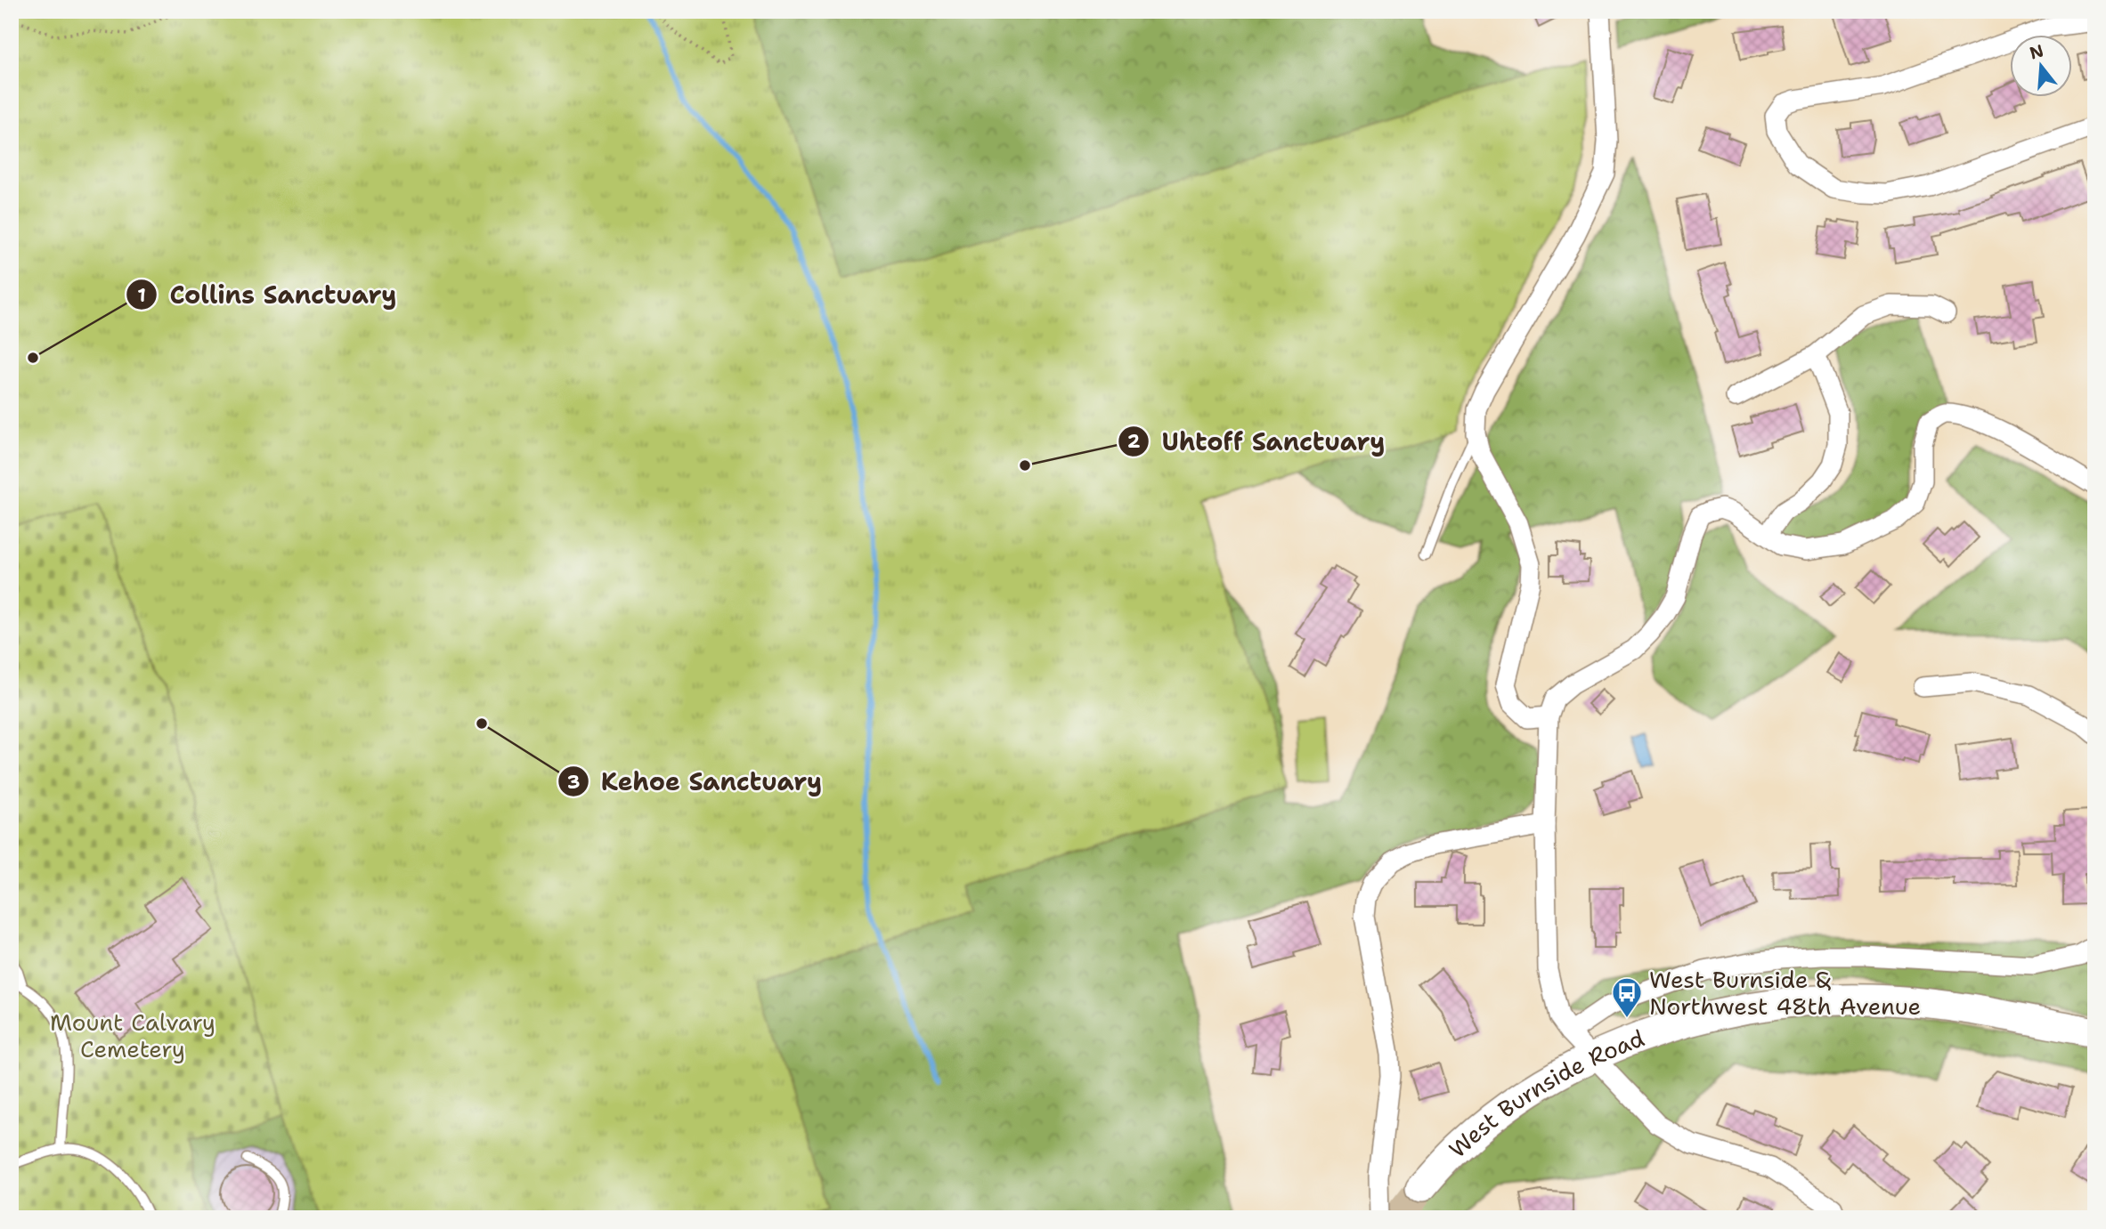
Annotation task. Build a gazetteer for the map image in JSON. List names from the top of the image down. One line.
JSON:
{"streets":{"main road":["West Burnside Road"]},"parks":["Mount Calvary Cemetery"],"places":{"other":["Collins Sanctuary","Uhtoff Sanctuary","Kehoe Sanctuary"],"bus stop":["West Burnside & Northwest 48th Avenue"]},"north":"top"}
